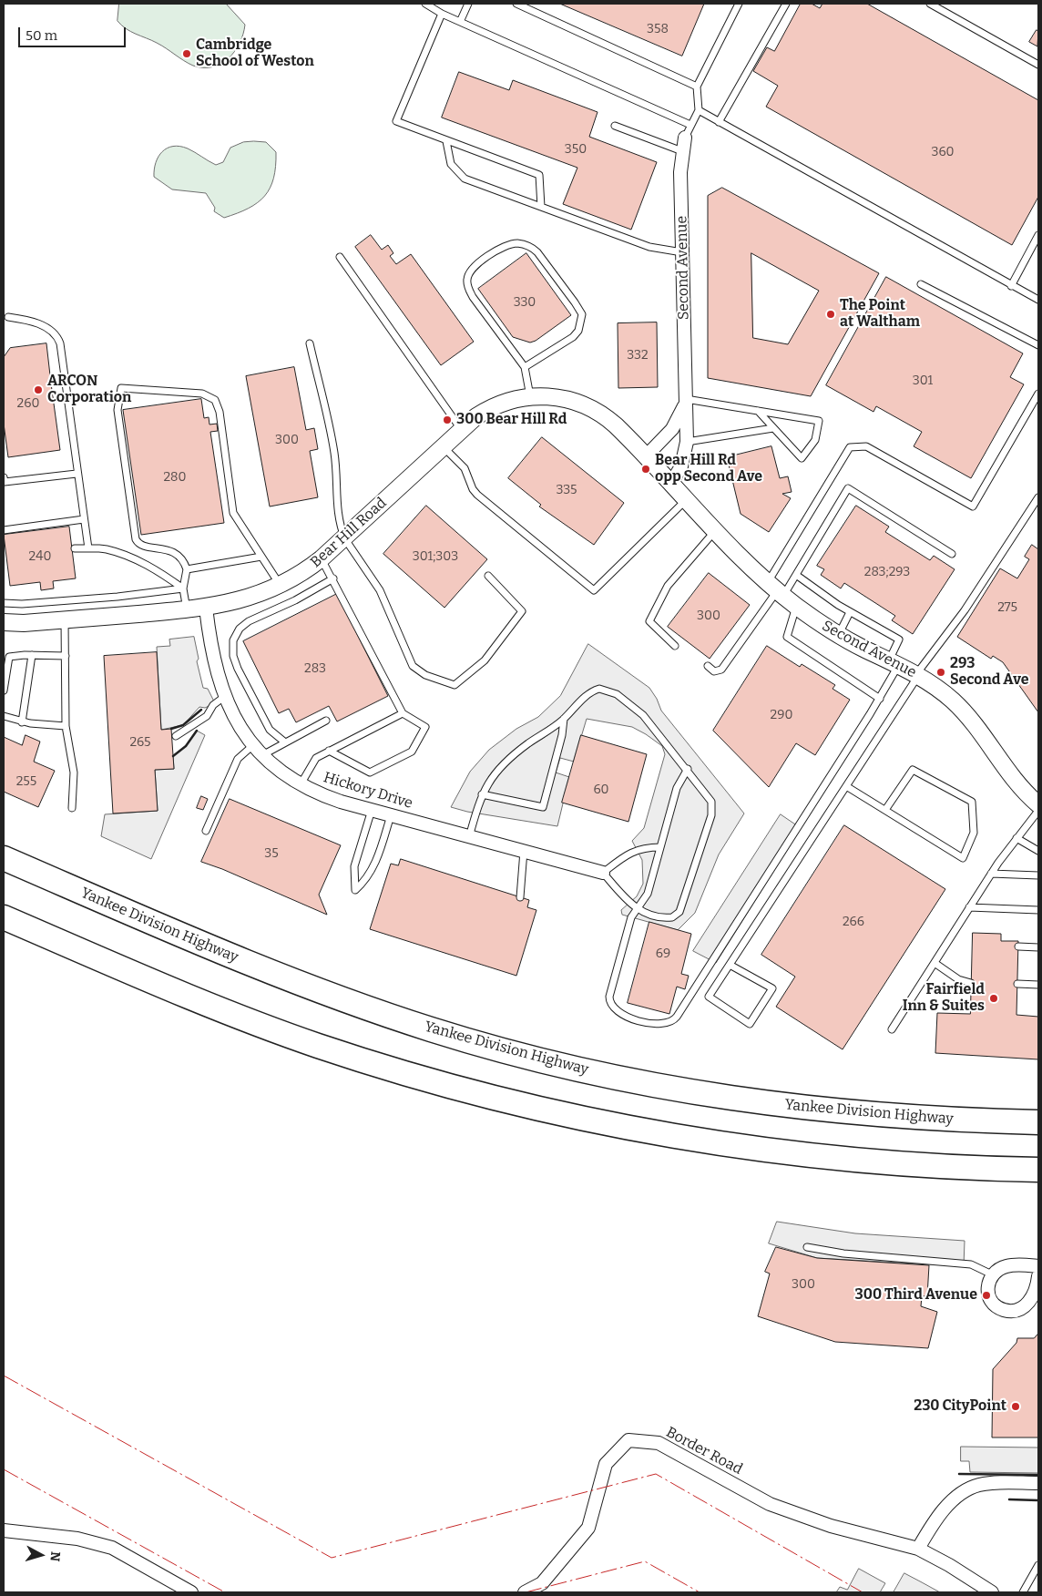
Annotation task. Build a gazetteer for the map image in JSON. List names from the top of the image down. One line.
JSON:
{"streets":{"highway":["Yankee Division Highway"],"street":["Second Avenue","Bear Hill Road","Hickory Drive","Border Road"]},"crossings":[["Second Avenue","Bear Hill Road"],["Bear Hill Road","Hickory Drive"]],"places":["Cambridge School of Weston","The Point at Waltham","ARCON Corporation","300 Bear Hill Rd","Bear Hill Rd opp Second Ave","293 Second Ave","Fairfield Inn & Suites","300 Third Avenue","230 CityPoint"],"house_numbers":["358","350","360","330","332","301","260","300","280","335","240","301;303","283;293","275","300","283","290","265","255","60","35","266","69","300"],"scale_bar":"50 m","north":"right"}
